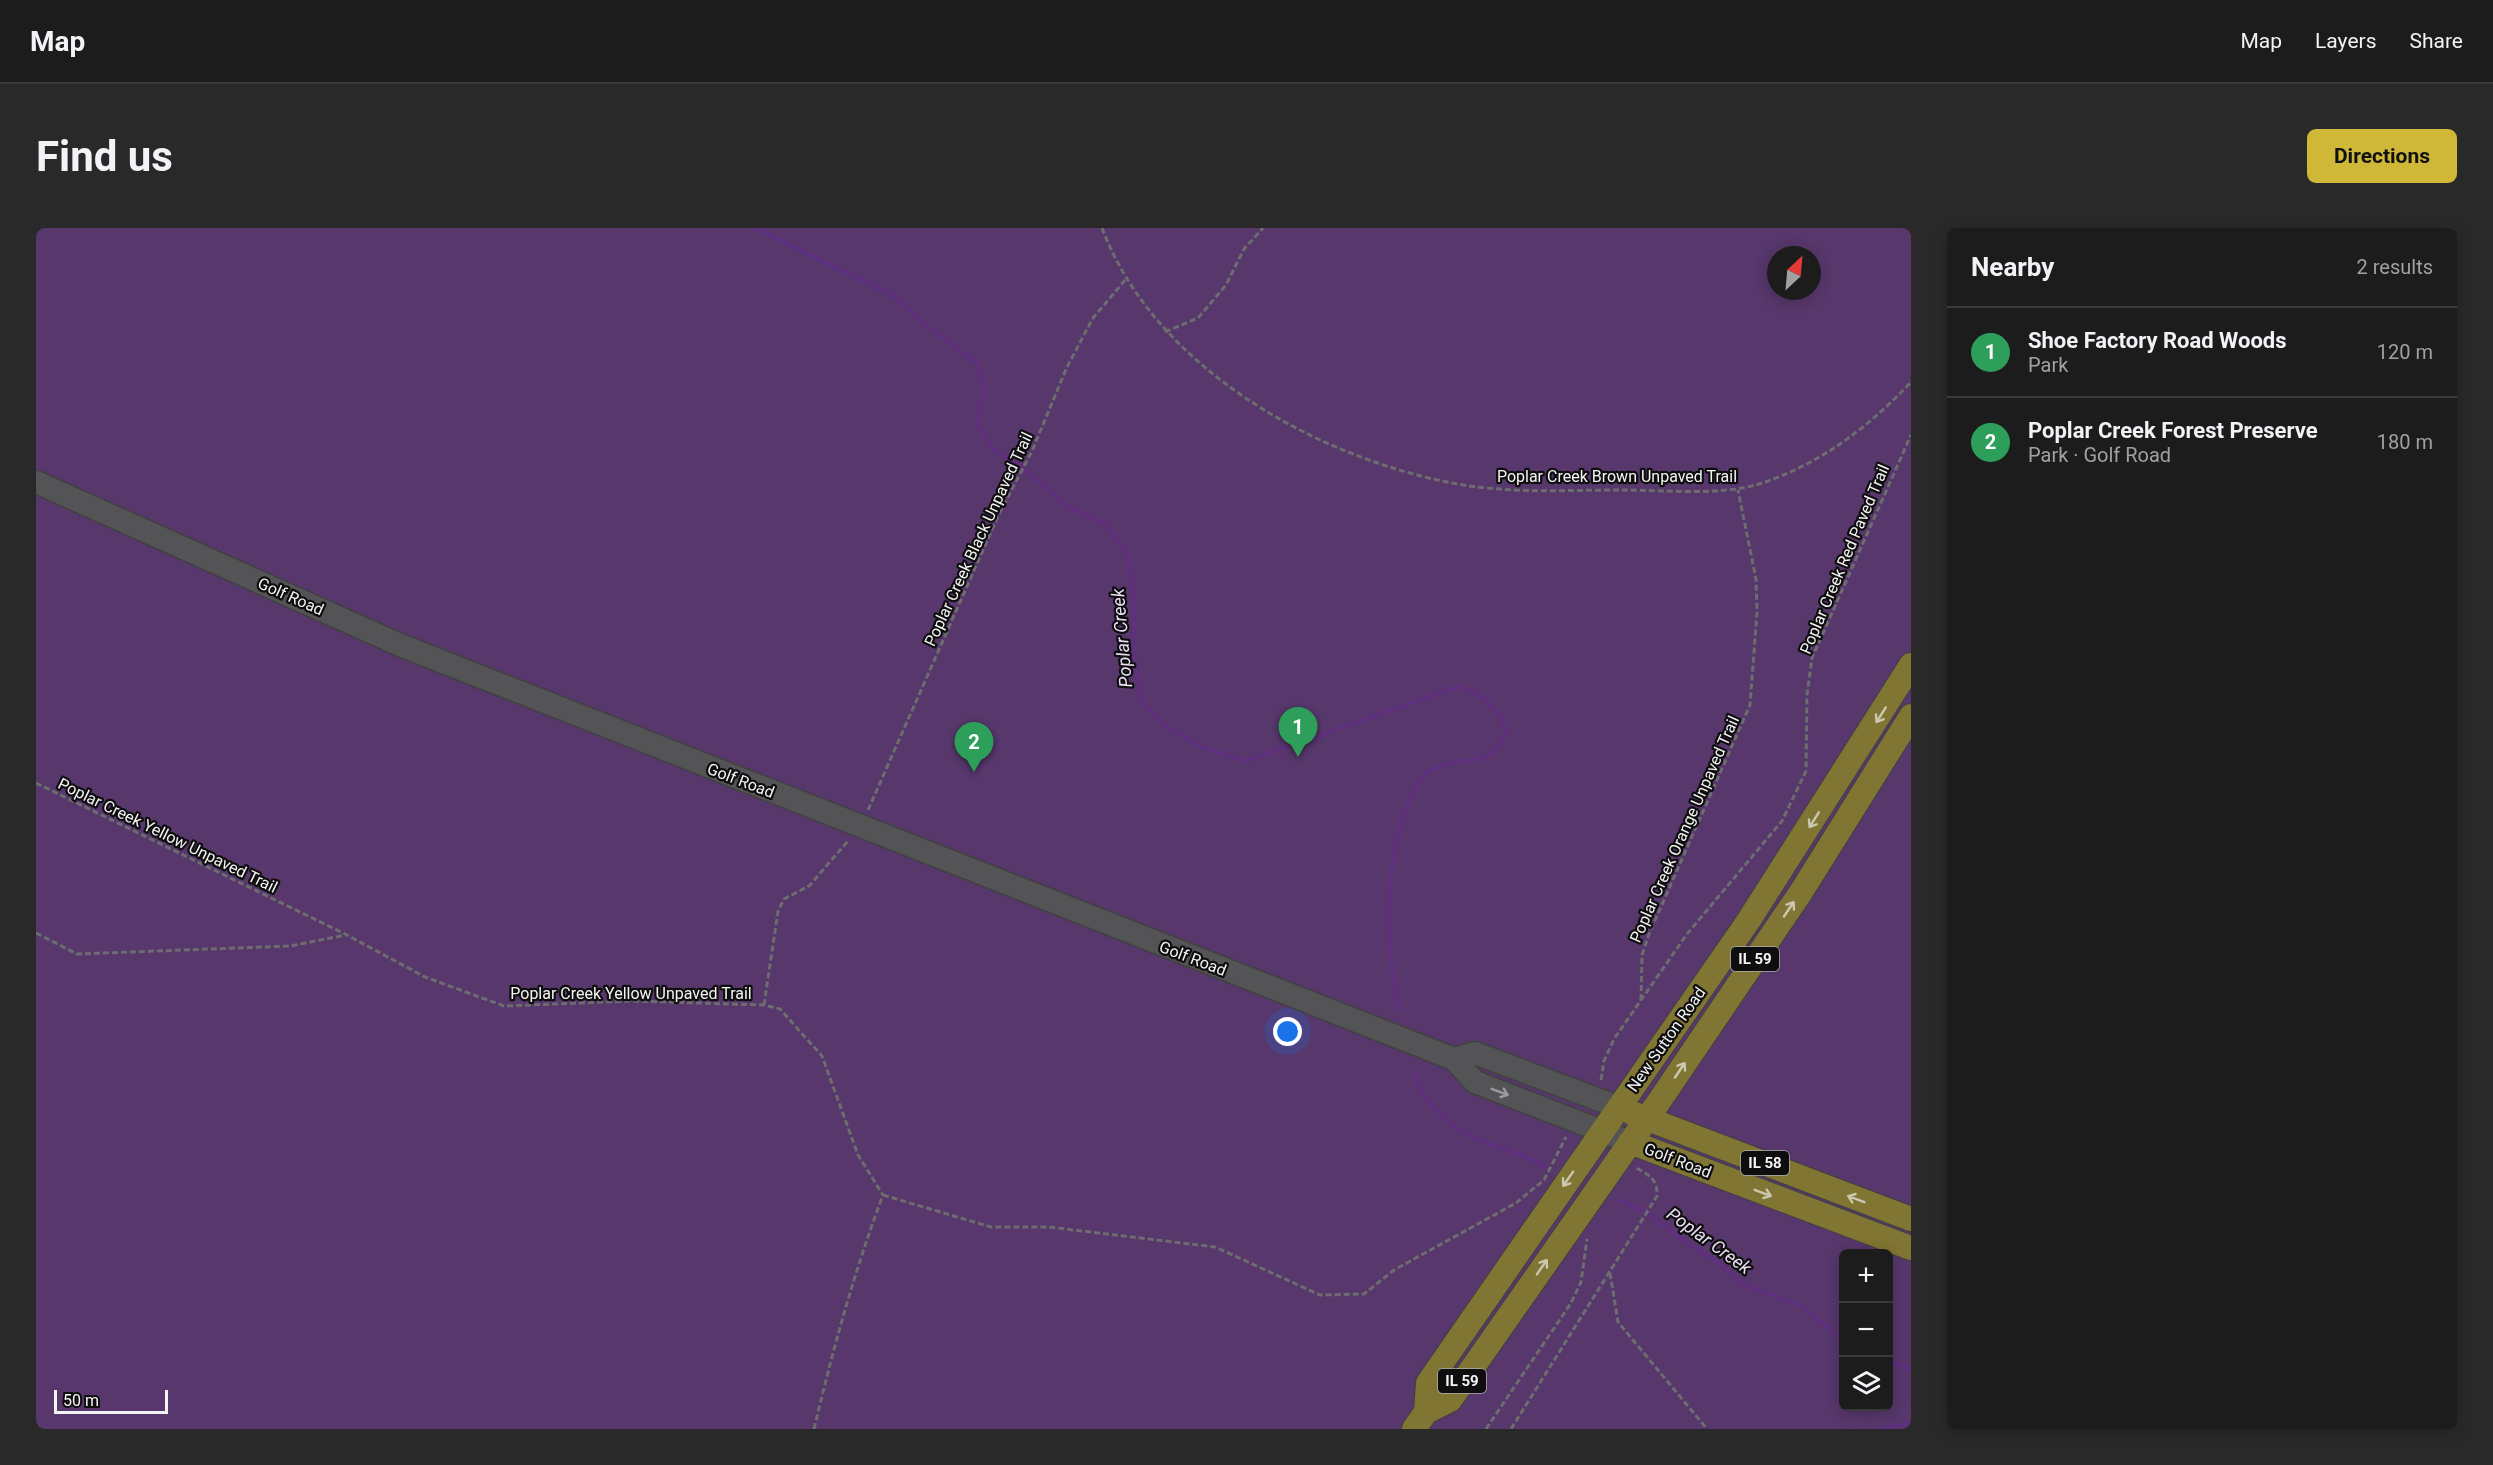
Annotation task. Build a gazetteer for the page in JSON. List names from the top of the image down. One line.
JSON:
{"streets":{"main road":["Golf Road","IL 59","New Sutton Road","IL 58"],"path":["Poplar Creek Brown Unpaved Trail","Poplar Creek Black Unpaved Trail","Poplar Creek Red Paved Trail","Poplar Creek Orange Unpaved Trail","Poplar Creek Yellow Unpaved Trail"]},"crossings":[["Poplar Creek Brown Unpaved Trail","Poplar Creek Black Unpaved Trail"],["Poplar Creek Brown Unpaved Trail","Poplar Creek Orange Unpaved Trail"],["Poplar Creek Red Paved Trail","Poplar Creek Orange Unpaved Trail"],["Golf Road","New Sutton Road"]],"water":["Poplar Creek"],"scale_bar":"50 m","north":"top right","page":{"header":"Map","nav":["Map","Layers","Share"],"buttons":"Directions","title":"Find us","heading":["Nearby","2 results"],"list":[{"mark":"1","name":"Shoe Factory Road Woods","note":"Park","value":"120 m"},{"mark":"2","name":"Poplar Creek Forest Preserve","note":"Park · Golf Road","value":"180 m"}],"pins":["1","2"],"map_buttons":["+","−"],"scale":"50 m"}}
